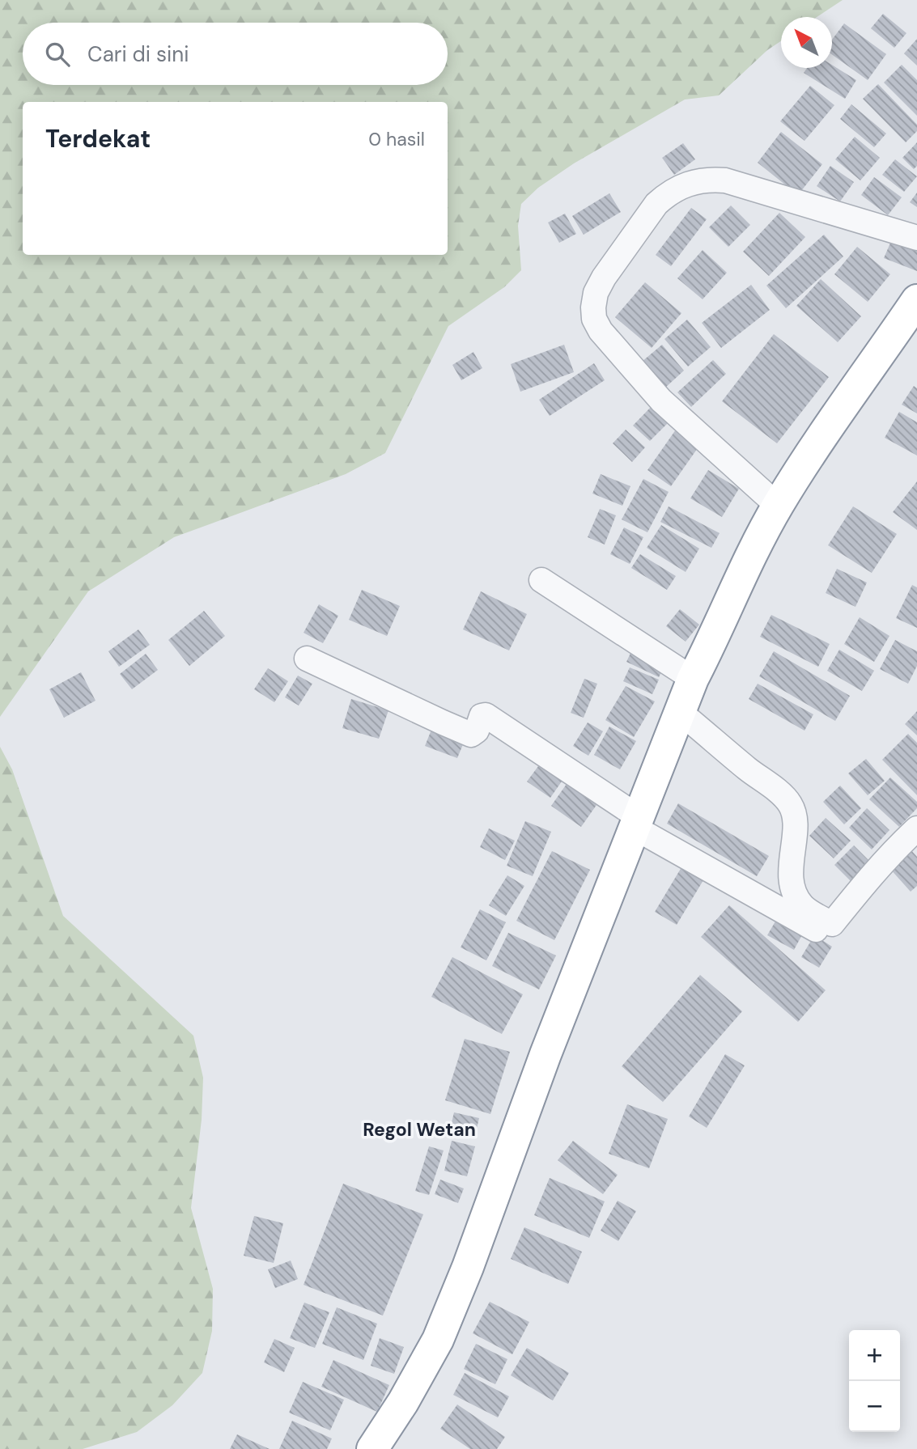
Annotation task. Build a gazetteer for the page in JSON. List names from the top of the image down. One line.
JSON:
{"districts":["Regol Wetan"],"north":"top left","page":{"search":"Cari di sini","heading":["Terdekat","0 hasil"],"map_buttons":["+","−"]}}
